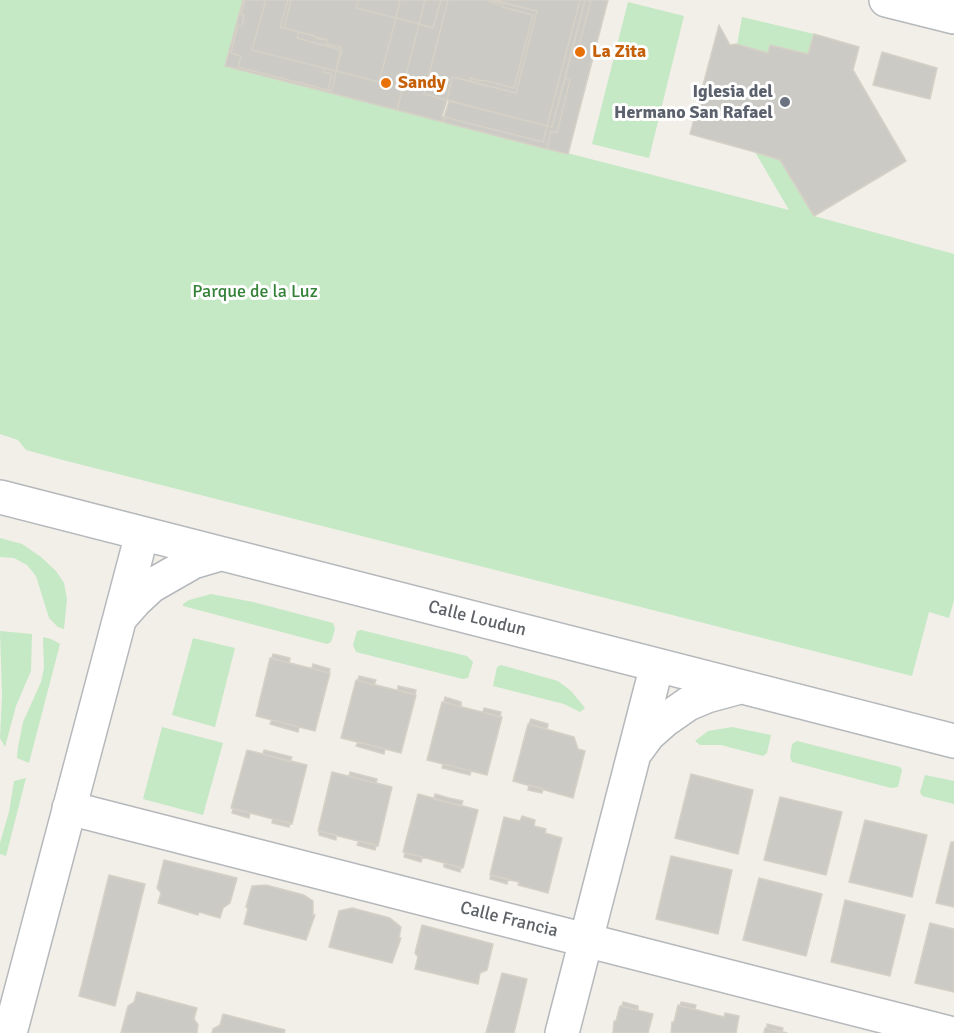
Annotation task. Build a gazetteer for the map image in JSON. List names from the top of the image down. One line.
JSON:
{"streets":{"street":["Calle Loudun","Calle Francia"]},"parks":["Parque de la Luz"],"places":["La Zita","Sandy","Iglesia del Hermano San Rafael"]}
